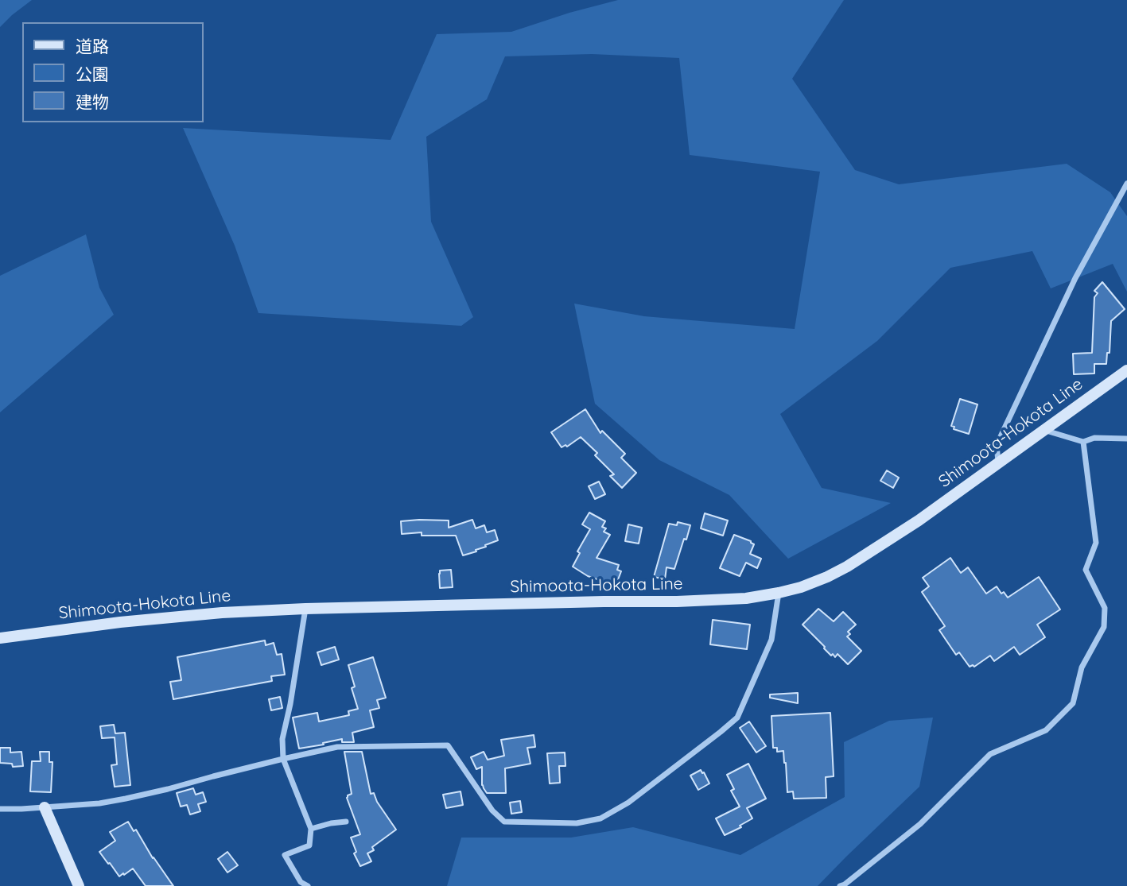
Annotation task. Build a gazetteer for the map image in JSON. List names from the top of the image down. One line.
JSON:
{"streets":{"main road":["Shimoota-Hokota Line"]},"legend":["道路","公園","建物"]}
